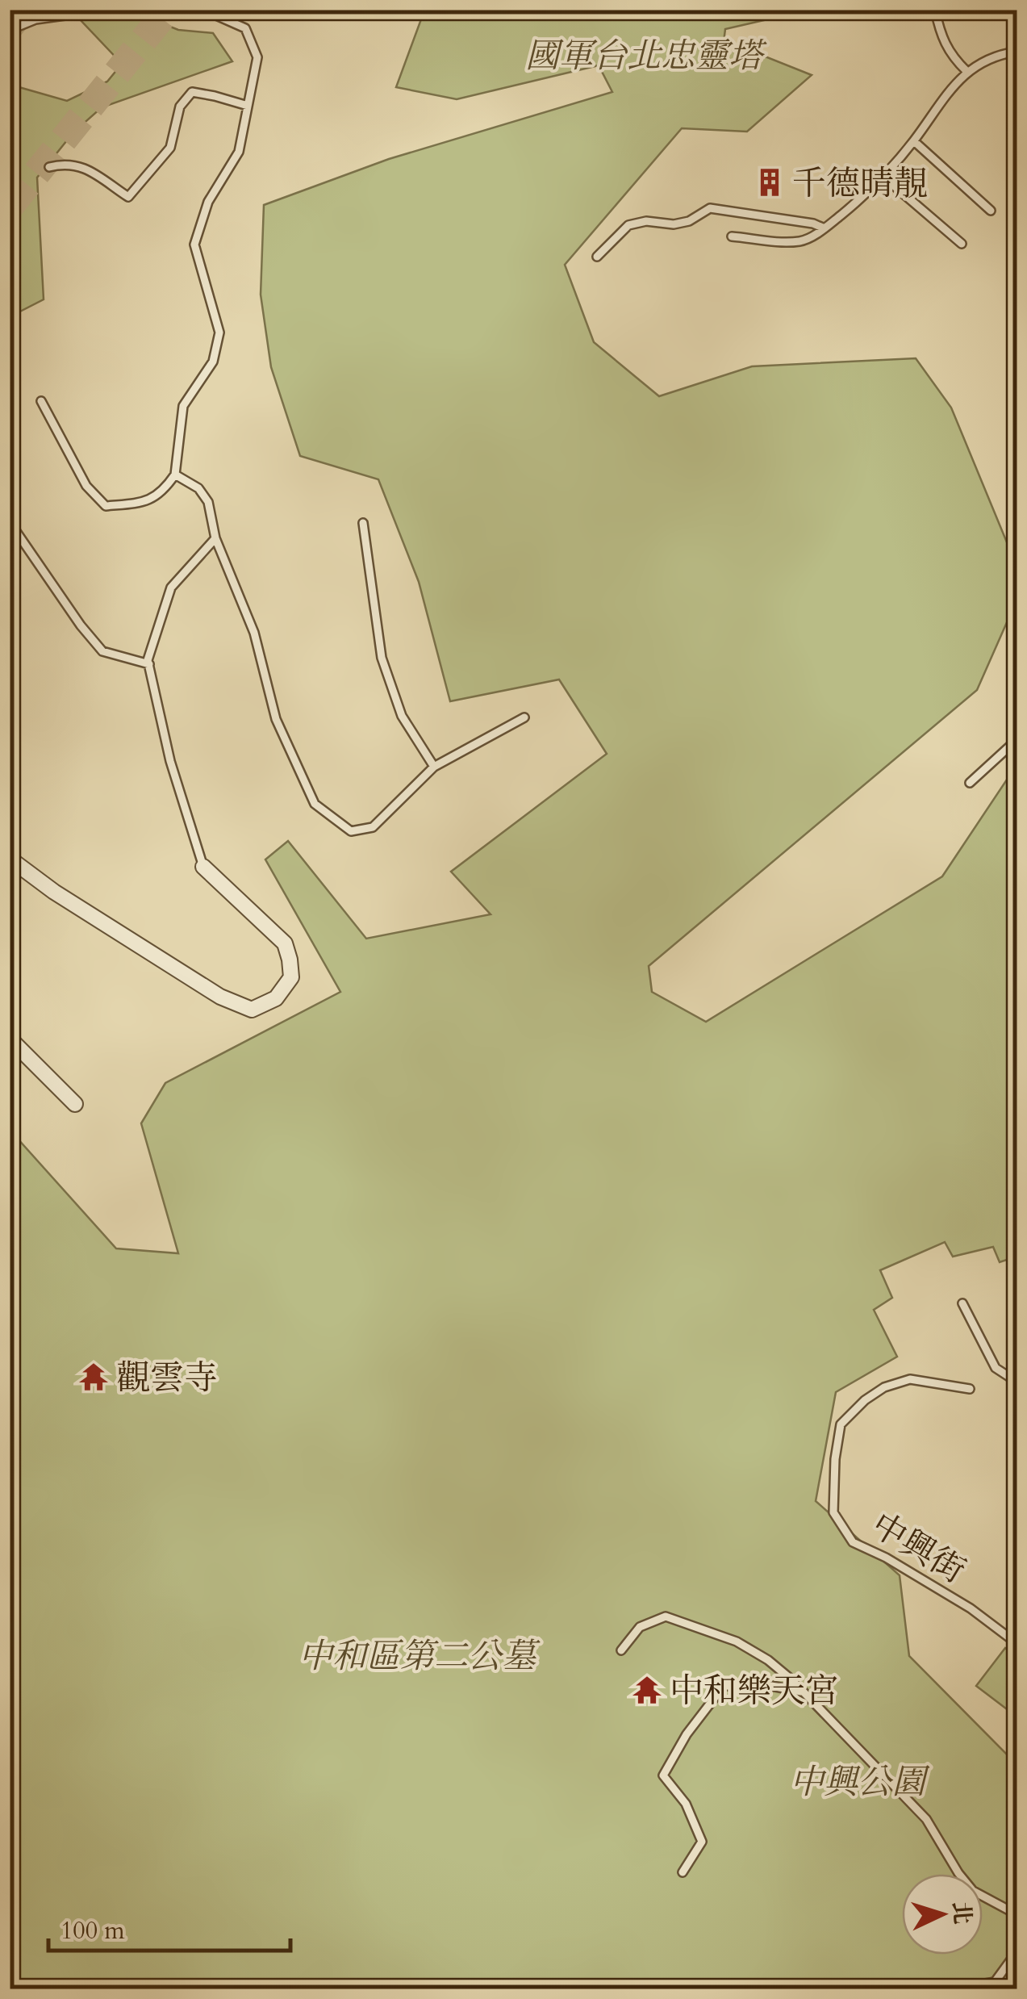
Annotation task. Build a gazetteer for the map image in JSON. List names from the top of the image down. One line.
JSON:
{"streets":{"lane":["中興街"]},"parks":["國軍台北忠靈塔","中和區第二公墓","中興公園"],"places":{"building":["千德晴靚"],"temple":["觀雲寺","中和樂天宮"]},"scale_bar":"100 m","north":"right"}
